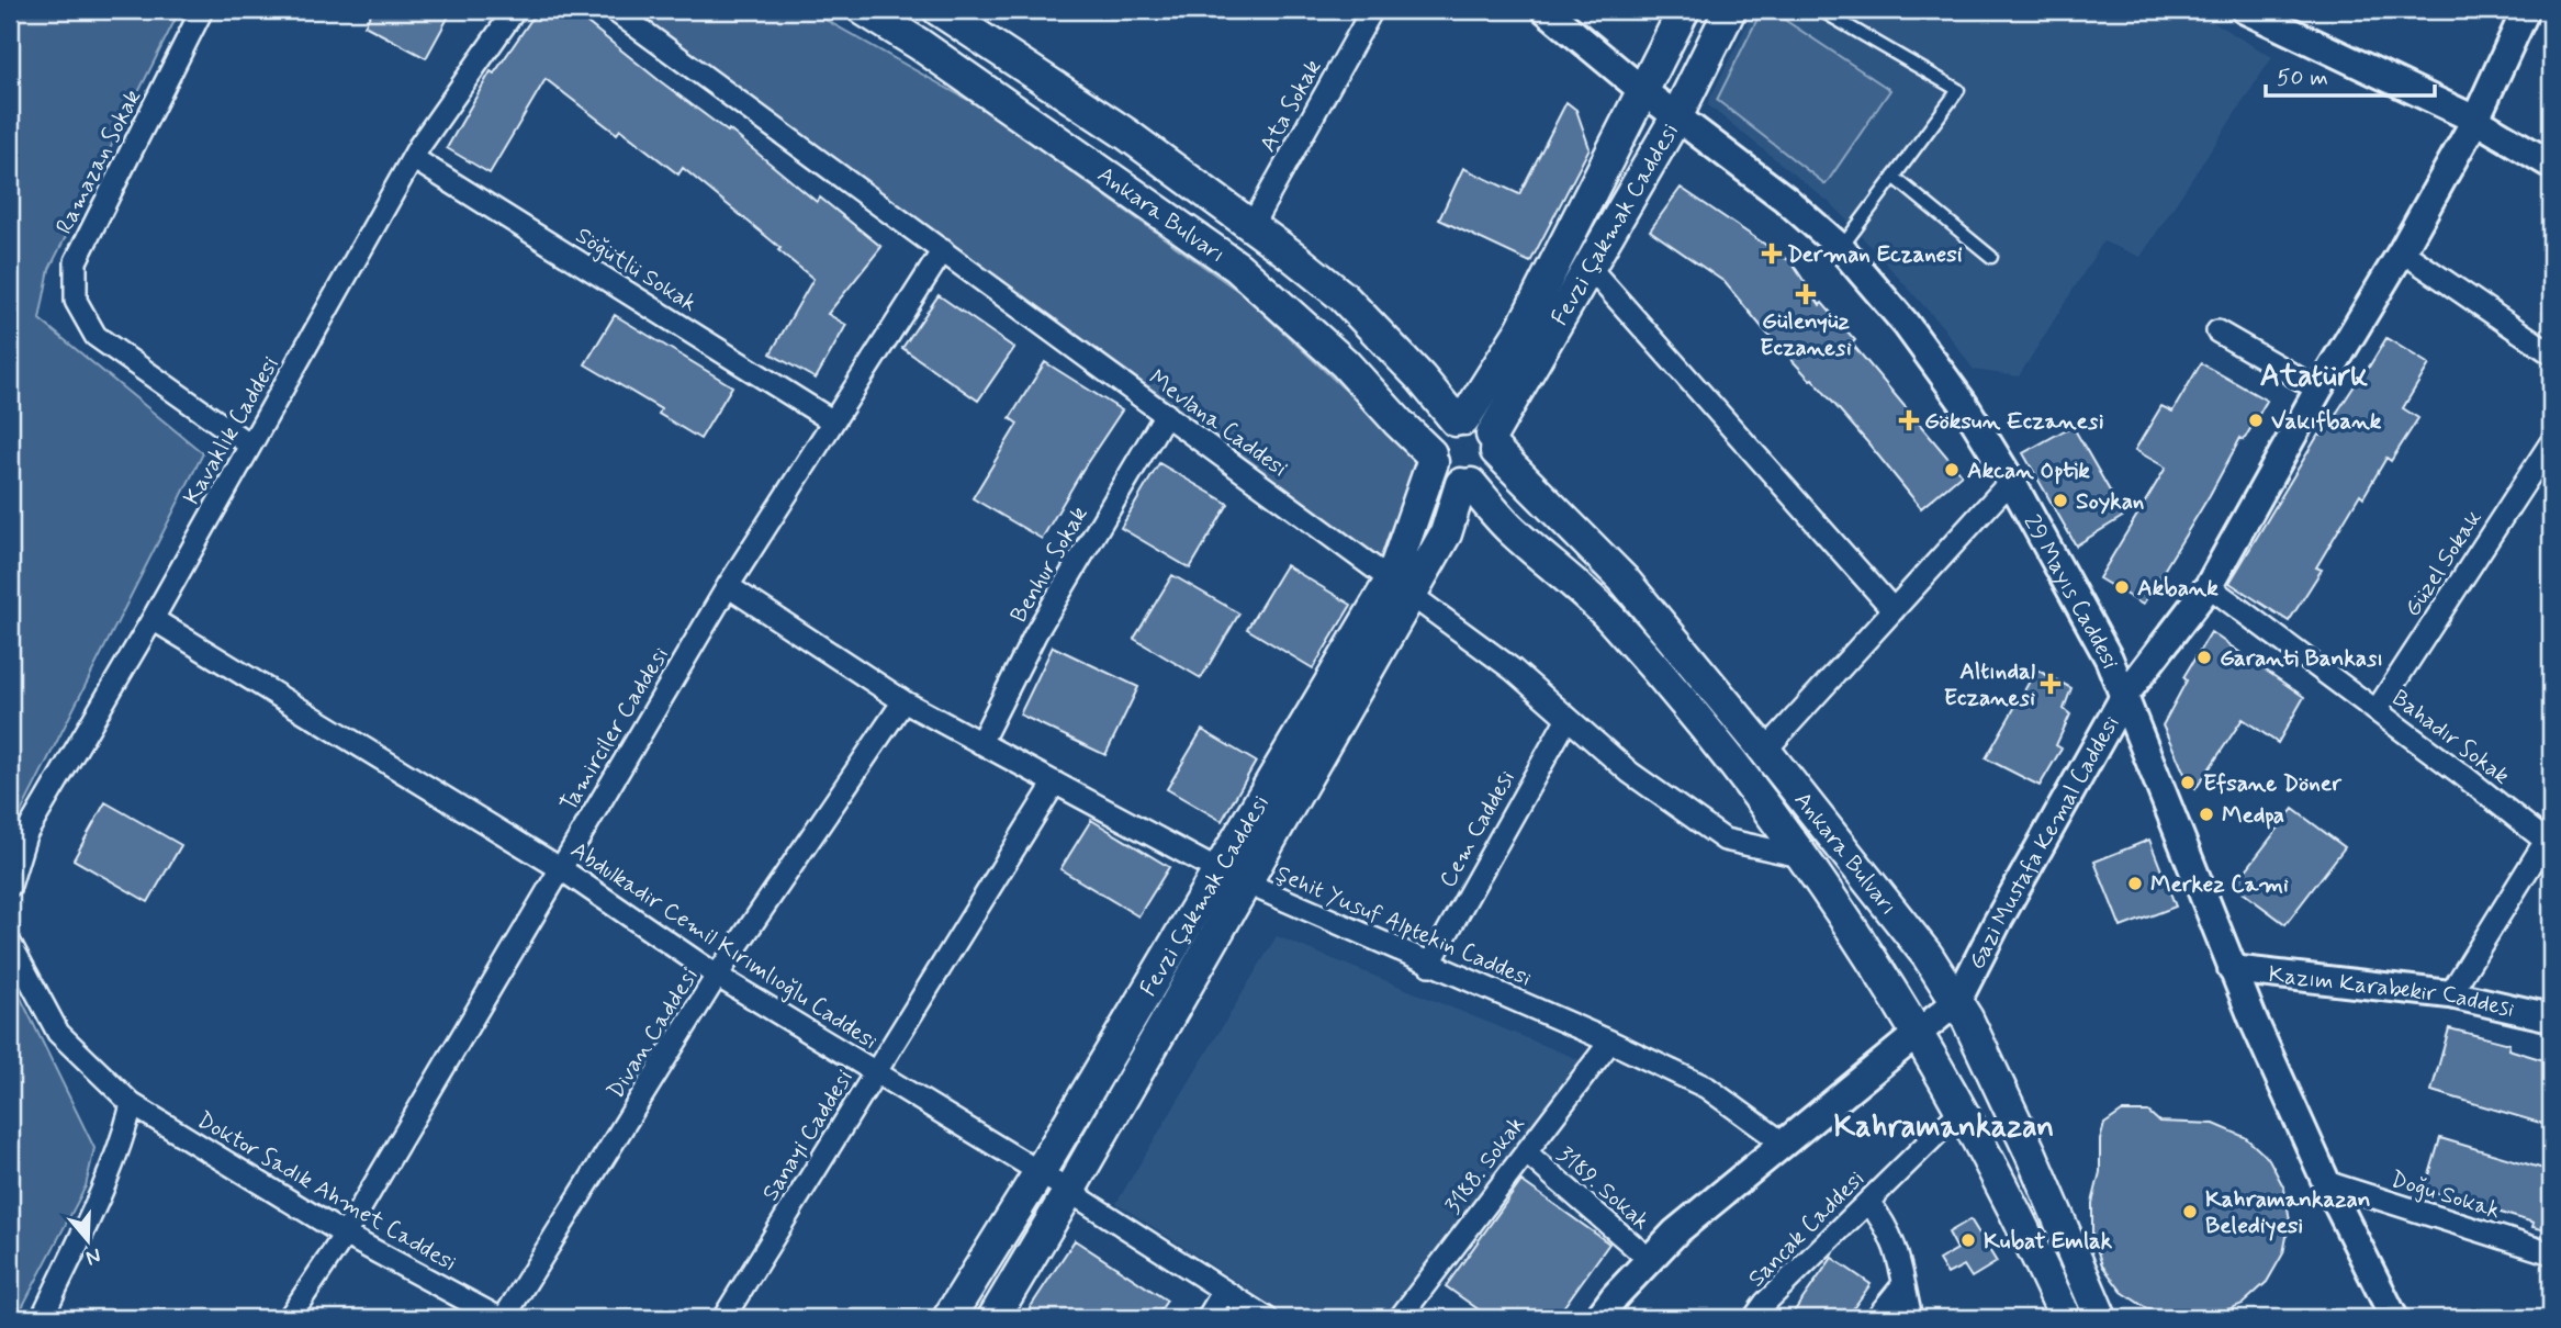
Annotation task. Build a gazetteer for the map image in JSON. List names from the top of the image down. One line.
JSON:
{"streets":{"main road":["Ankara Bulvarı","Fevzi Çakmak Caddesi"],"street":["Ata Sokak","Ramazan Sokak","Söğütlü Sokak","Mevlana Caddesi","Kavaklık Caddesi","Güzel Sokak","Benhur Sokak","29 Mayıs Caddesi","Tamirciler Caddesi","Bahadır Sokak","Cem Caddesi","Gazi Mustafa Kemal Caddesi","Şehit Yusuf Alptekin Caddesi","Abdulkadir Cemil Kırımlıoğlu Caddesi","Kazım Karabekir Caddesi","Divan Caddesi","Sanayi Caddesi","3188. Sokak","3189. Sokak","Doktor Sadık Ahmet Caddesi","Doğu Sokak","Sancak Caddesi"]},"crossings":[["Ata Sokak","Ankara Bulvarı"],["Ramazan Sokak","Kavaklık Caddesi"],["Ankara Bulvarı","Fevzi Çakmak Caddesi"],["Ankara Bulvarı","Mevlana Caddesi"],["Ankara Bulvarı","Gazi Mustafa Kemal Caddesi"],["Ankara Bulvarı","Sancak Caddesi"],["Fevzi Çakmak Caddesi","Mevlana Caddesi"],["Fevzi Çakmak Caddesi","29 Mayıs Caddesi"],["Fevzi Çakmak Caddesi","Şehit Yusuf Alptekin Caddesi"],["Fevzi Çakmak Caddesi","Abdulkadir Cemil Kırımlıoğlu Caddesi"],["Söğütlü Sokak","Kavaklık Caddesi"],["Söğütlü Sokak","Tamirciler Caddesi"],["Mevlana Caddesi","Benhur Sokak"],["Mevlana Caddesi","Tamirciler Caddesi"],["Mevlana Caddesi","Cem Caddesi"],["Kavaklık Caddesi","Abdulkadir Cemil Kırımlıoğlu Caddesi"],["Güzel Sokak","Bahadır Sokak"],["Benhur Sokak","Şehit Yusuf Alptekin Caddesi"],["29 Mayıs Caddesi","Gazi Mustafa Kemal Caddesi"],["29 Mayıs Caddesi","Kazım Karabekir Caddesi"],["29 Mayıs Caddesi","Doğu Sokak"],["Tamirciler Caddesi","Şehit Yusuf Alptekin Caddesi"],["Tamirciler Caddesi","Abdulkadir Cemil Kırımlıoğlu Caddesi"],["Tamirciler Caddesi","Doktor Sadık Ahmet Caddesi"],["Bahadır Sokak","Gazi Mustafa Kemal Caddesi"],["Cem Caddesi","Şehit Yusuf Alptekin Caddesi"],["Şehit Yusuf Alptekin Caddesi","Divan Caddesi"],["Şehit Yusuf Alptekin Caddesi","Sanayi Caddesi"],["Şehit Yusuf Alptekin Caddesi","3188. Sokak"],["Abdulkadir Cemil Kırımlıoğlu Caddesi","Divan Caddesi"],["Abdulkadir Cemil Kırımlıoğlu Caddesi","Sanayi Caddesi"],["Divan Caddesi","Doktor Sadık Ahmet Caddesi"],["3188. Sokak","3189. Sokak"]],"districts":["Atatürk","Kahramankazan"],"places":{"health":["Derman Eczanesi","Gülenyüz Eczanesi","Göksun Eczanesi","Altındal Eczanesi"],"other":["Vakıfbank","Akcan Optik","Soykan","Akbank","Garanti Bankası","Efsane Döner","Medpa","Merkez Cami","Kahramankazan Belediyesi","Kubat Emlak"]},"scale_bar":"50 m","north":"bottom"}
